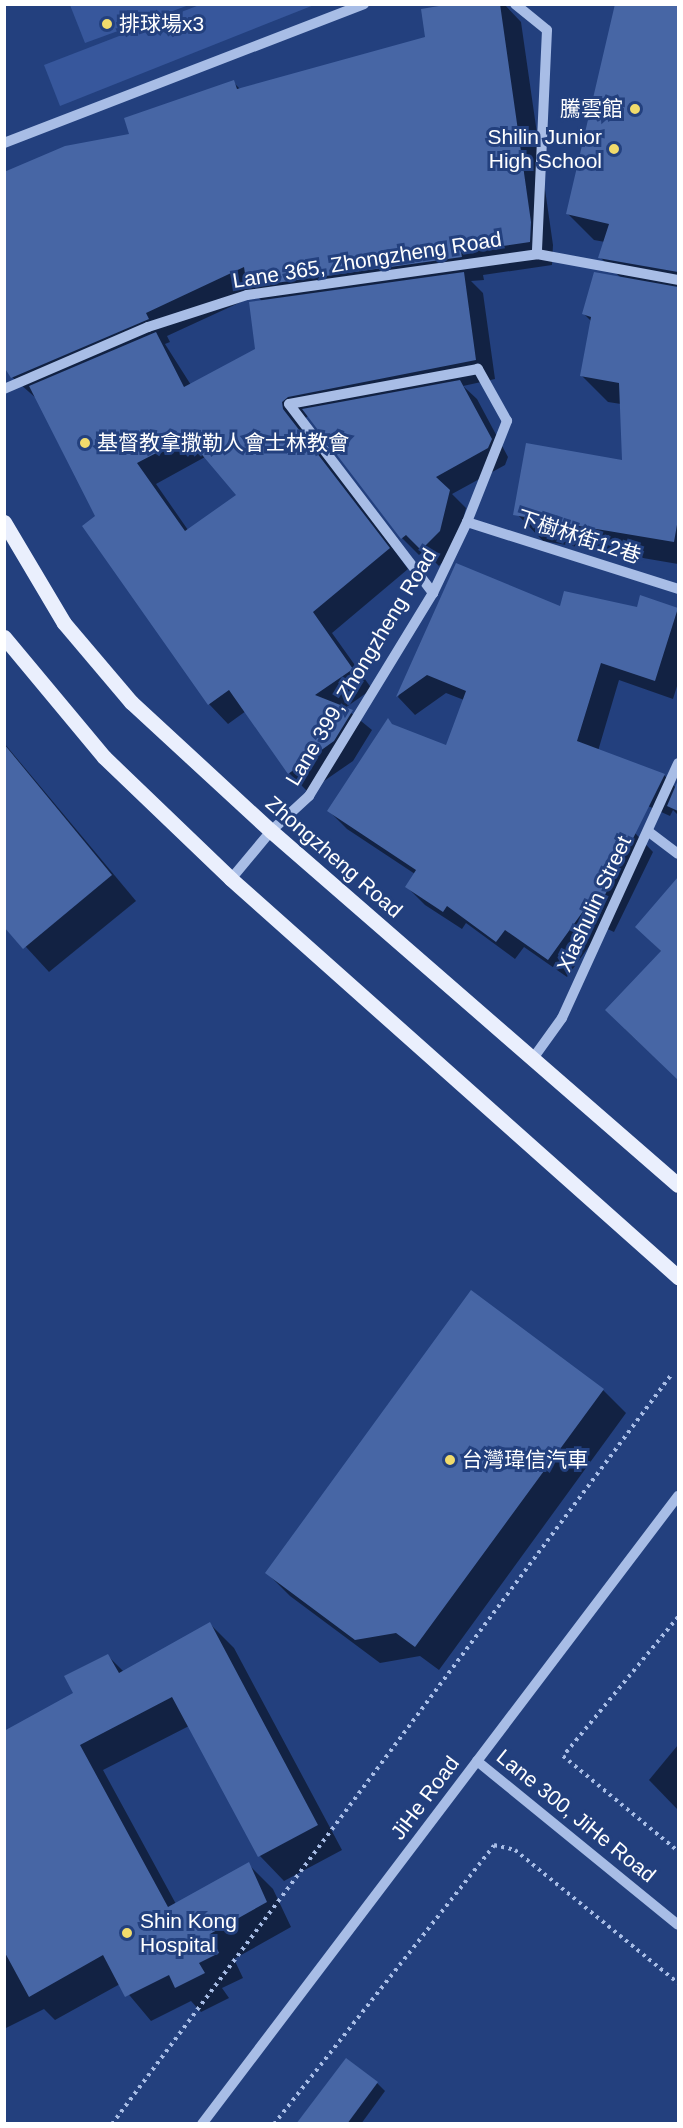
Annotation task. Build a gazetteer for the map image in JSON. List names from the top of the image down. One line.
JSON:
{"streets":{"main road":["Zhongzheng Road"],"street":["Lane 365, Zhongzheng Road","下樹林街12巷","Lane 399, Zhongzheng Road","Xiashulin Street","JiHe Road","Lane 300, JiHe Road"]},"crossings":[["下樹林街12巷","Lane 399, Zhongzheng Road"],["Lane 399, Zhongzheng Road","Zhongzheng Road"],["Zhongzheng Road","Xiashulin Street"],["JiHe Road","Lane 300, JiHe Road"]],"places":["排球場x3","騰雲館","Shilin Junior High School","基督教拿撒勒人會士林教會","台灣瑋信汽車","Shin Kong Hospital"]}
